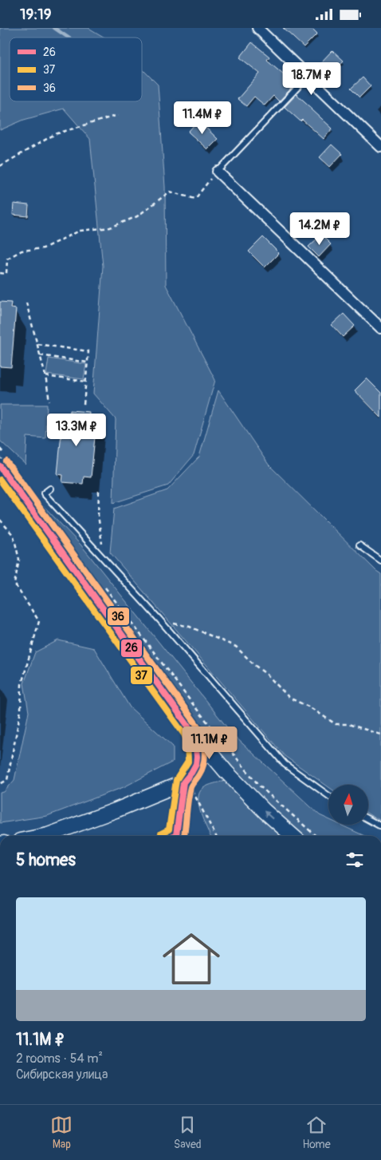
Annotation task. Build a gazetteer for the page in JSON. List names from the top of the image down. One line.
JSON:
{"lines":["transit line 36","transit line 26","transit line 37"],"legend":["26","37","36"],"north":"top","page":{"status":"19:19","price":["18.7M ₽","11.4M ₽","14.2M ₽","13.3M ₽","11.1M ₽"],"heading":"5 homes","list":[{"name":"11.1M ₽","note":"2 rooms · 54 m² · Сибирская улица"}],"tabs":["Map","Saved","Home"]}}
